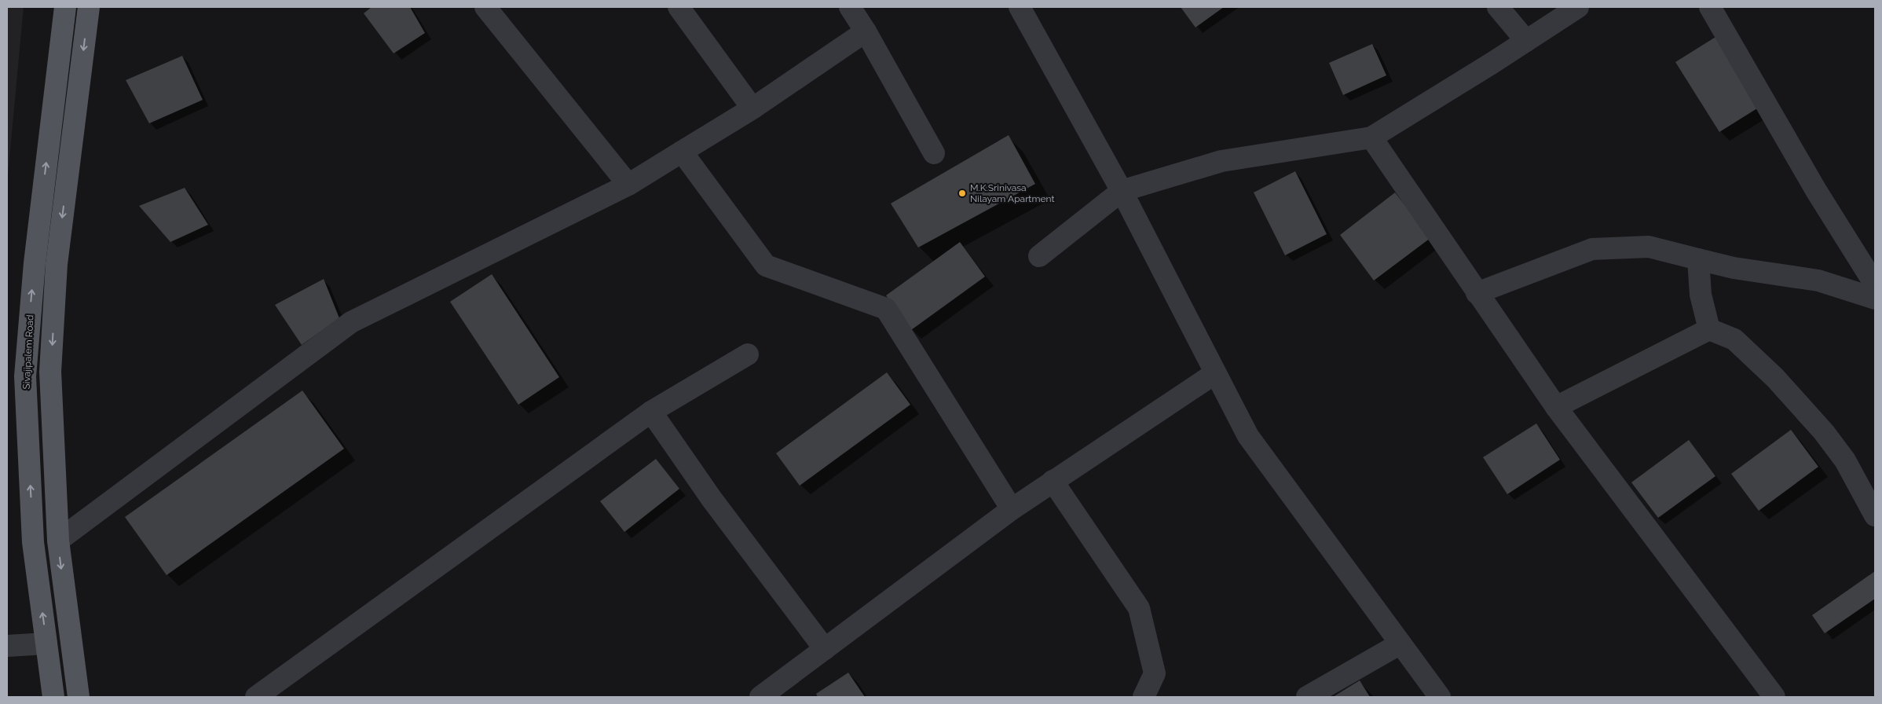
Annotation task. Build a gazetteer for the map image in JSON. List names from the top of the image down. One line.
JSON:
{"streets":{"main road":["Sivajipalem Road"]},"places":["M.K.Srinivasa Nilayam Apartment"]}
